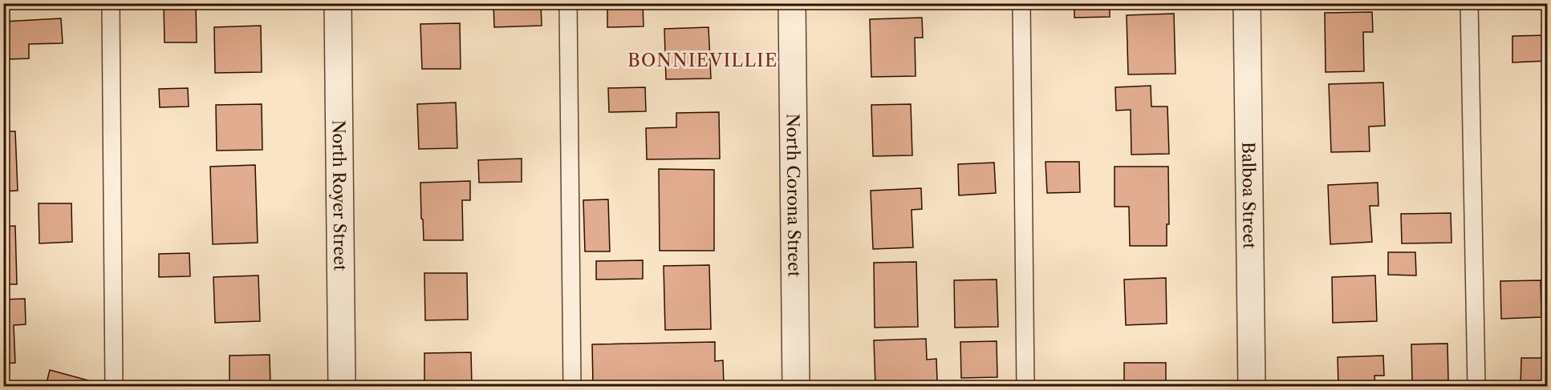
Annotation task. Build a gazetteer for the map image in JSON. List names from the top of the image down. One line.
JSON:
{"streets":{"street":["North Royer Street","North Corona Street","Balboa Street"]},"districts":["BONNIEVILLIE"]}
